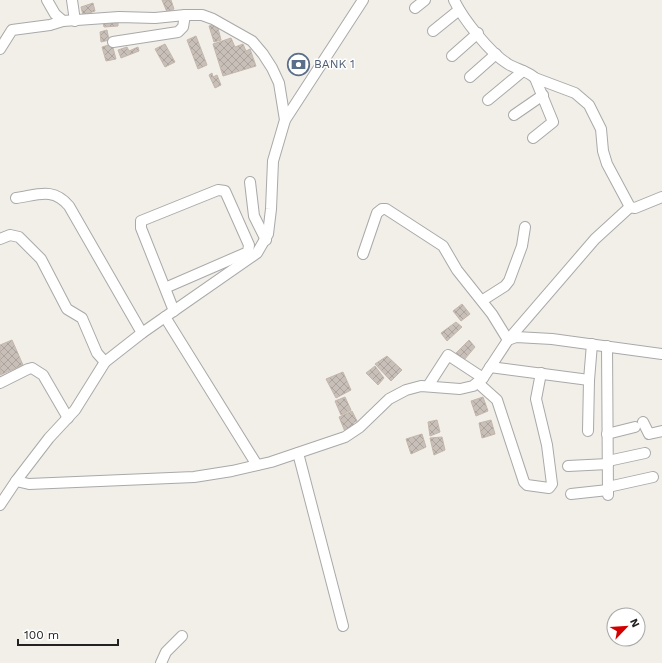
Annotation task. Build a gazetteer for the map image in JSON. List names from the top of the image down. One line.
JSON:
{"places":{"bank":["BANK 1"]},"scale_bar":"100 m","north":"top right"}
